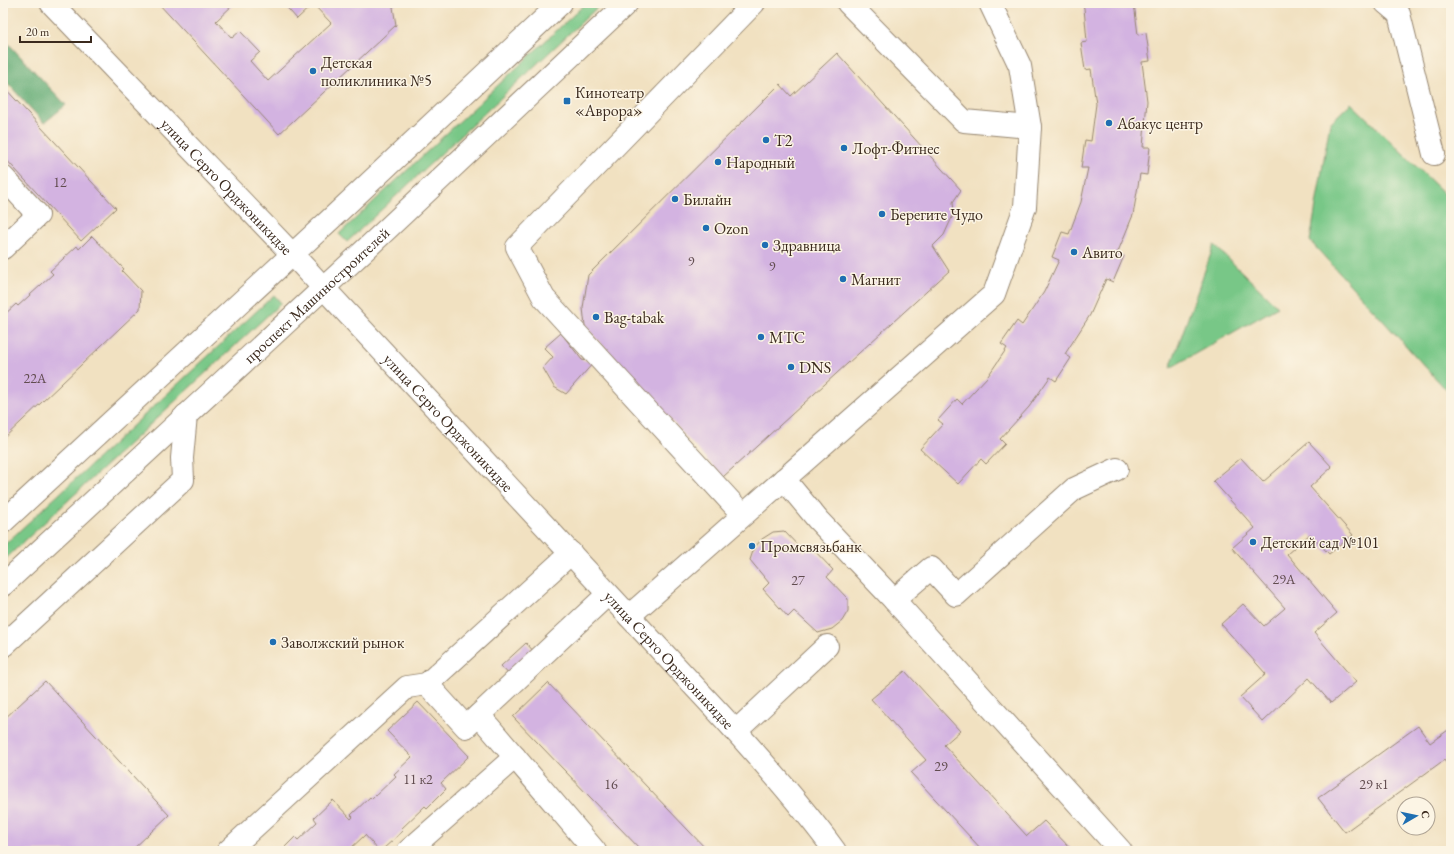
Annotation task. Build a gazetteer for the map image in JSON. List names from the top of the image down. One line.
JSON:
{"streets":{"main road":["улица Серго Орджоникидзе","проспект Машиностроителей"]},"crossings":[["улица Серго Орджоникидзе","проспект Машиностроителей"]],"places":{"other":["Детская поликлиника №5","Абакус центр","T2","Лофт-Фитнес","Народный","Билайн","Берегите Чудо","Ozon","Здравница","Авито","Магнит","Bag-tabak","МТС","DNS","Детский сад №101","Промсвязьбанк","Заволжский рынок"],"transit":["Кинотеатр «Аврора»"]},"house_numbers":["12","9","9","22А","29А","27","29","11 к2","16","29 к1"],"scale_bar":"20 m","north":"right"}
